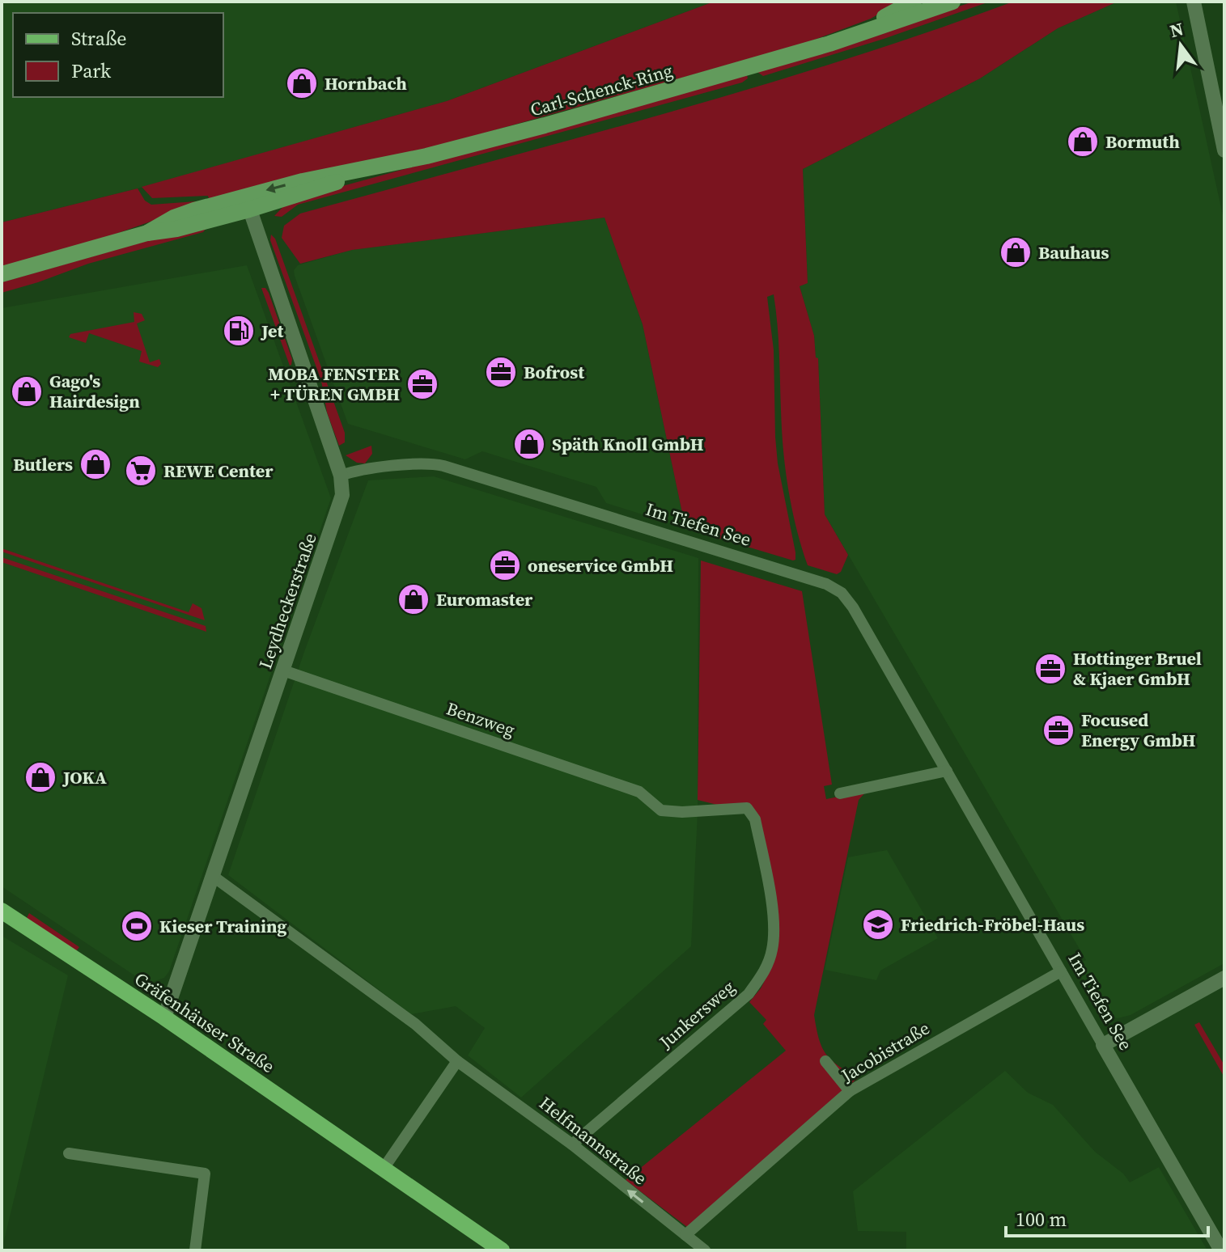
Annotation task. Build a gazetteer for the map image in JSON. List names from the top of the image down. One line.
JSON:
{"streets":{"main road":["Carl-Schenck-Ring","Gräfenhäuser Straße"],"street":["Im Tiefen See","Leydheckerstraße","Benzweg","Junkersweg","Jacobistraße","Helfmannstraße"]},"crossings":[["Carl-Schenck-Ring","Leydheckerstraße"],["Im Tiefen See","Leydheckerstraße"],["Im Tiefen See","Jacobistraße"],["Leydheckerstraße","Benzweg"],["Leydheckerstraße","Gräfenhäuser Straße"],["Leydheckerstraße","Helfmannstraße"],["Benzweg","Junkersweg"],["Junkersweg","Helfmannstraße"],["Jacobistraße","Helfmannstraße"]],"places":{"shop":["Hornbach","Bormuth","Bauhaus","Gago's Hairdesign","Späth Knoll GmbH","Butlers","Euromaster","JOKA"],"fuel station":["Jet"],"office":["Bofrost","MOBA FENSTER + TÜREN GMBH","oneservice GmbH","Hottinger Bruel & Kjaer GmbH","Focused Energy GmbH"],"supermarket":["REWE Center"],"school or university":["Friedrich-Fröbel-Haus"],"sports":["Kieser Training"]},"legend":["Straße","Park"],"scale_bar":"100 m","north":"top"}
